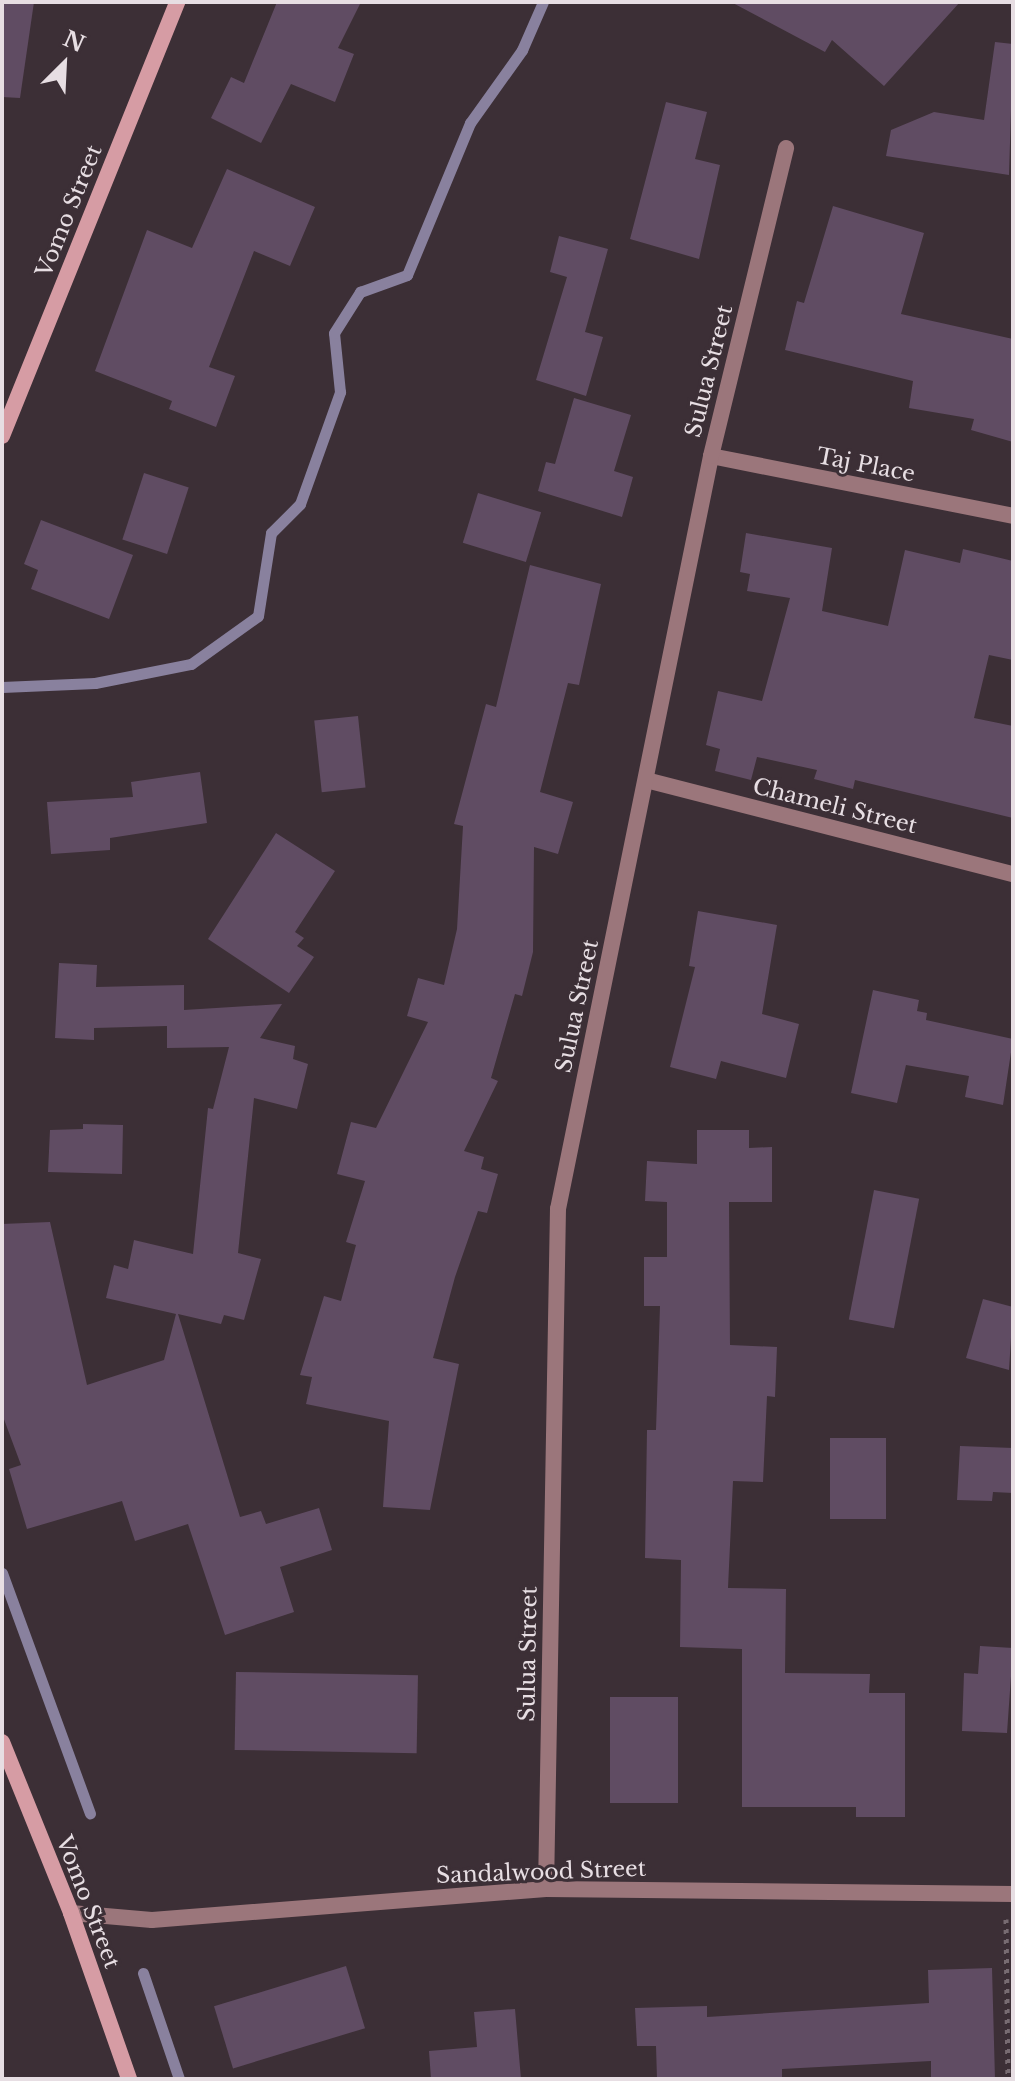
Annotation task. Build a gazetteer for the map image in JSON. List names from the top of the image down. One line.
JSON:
{"streets":{"main road":["Vomo Street"],"street":["Sulua Street","Taj Place","Chameli Street","Sandalwood Street"]},"crossings":[["Vomo Street","Sandalwood Street"],["Sulua Street","Taj Place"],["Sulua Street","Chameli Street"],["Sulua Street","Sandalwood Street"]],"north":"top right"}
